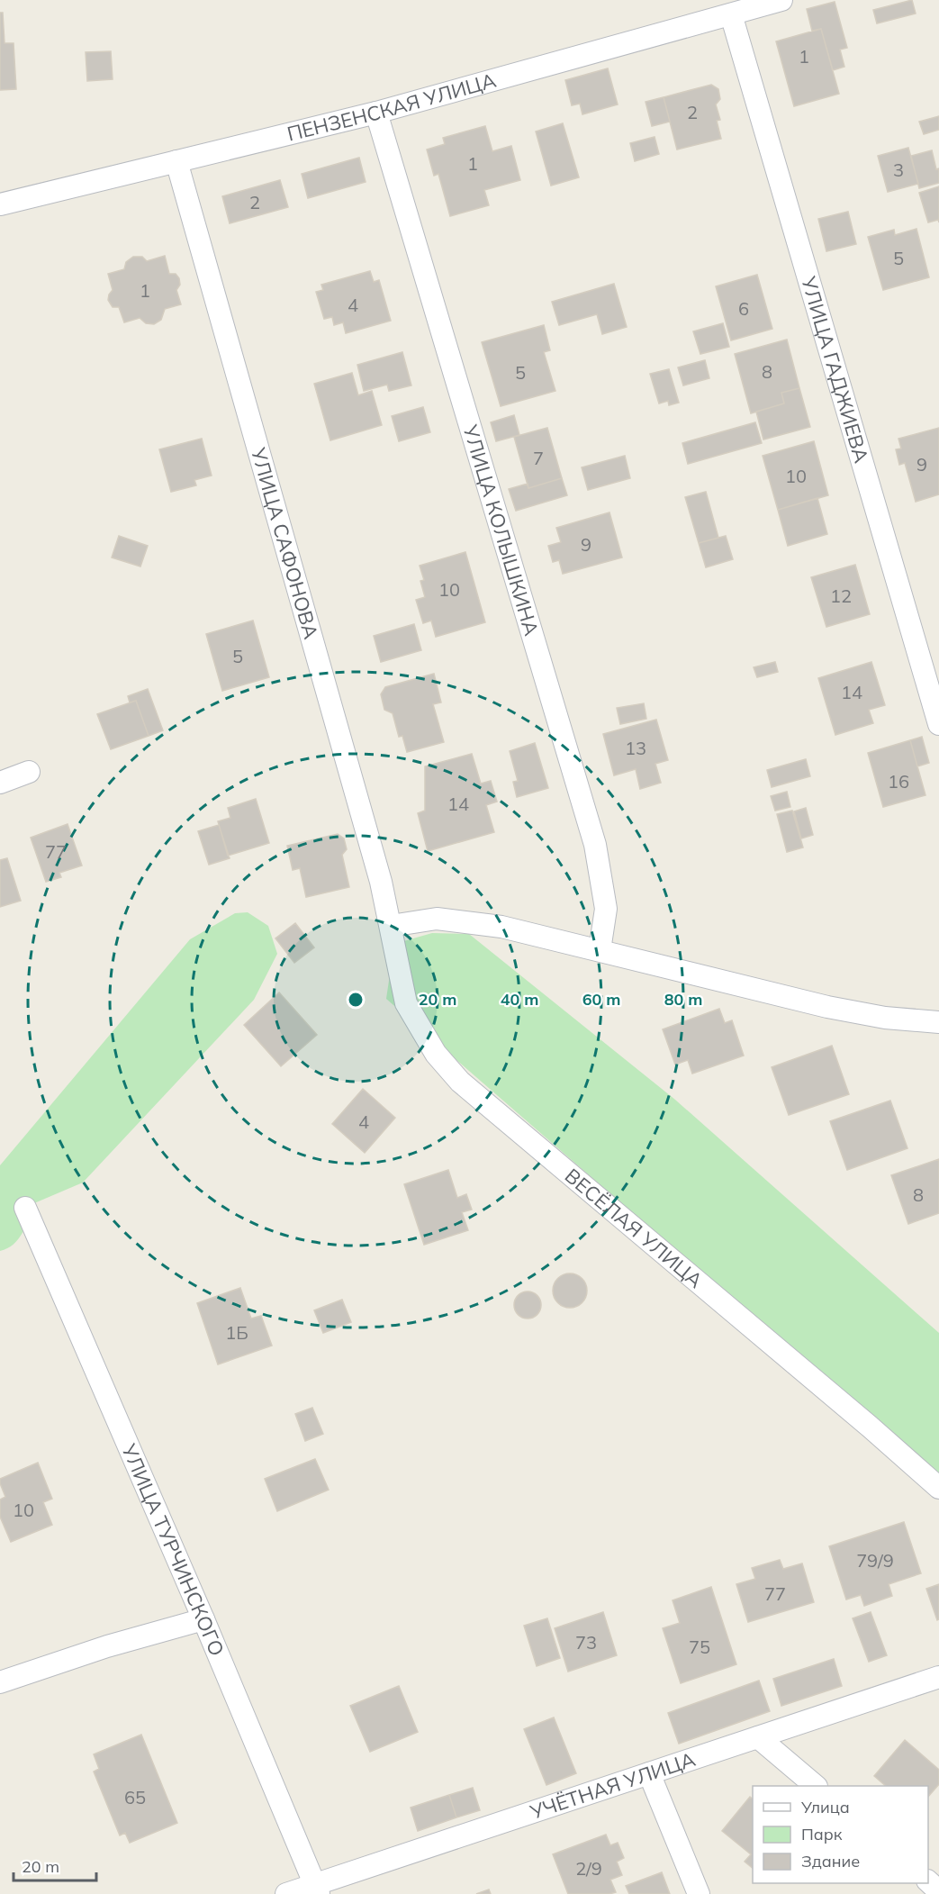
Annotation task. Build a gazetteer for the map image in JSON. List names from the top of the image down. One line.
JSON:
{"streets":{"street":["ПЕНЗЕНСКАЯ УЛИЦА","УЛИЦА ГАДЖИЕВА","УЛИЦА КОЛЫШКИНА","УЛИЦА САФОНОВА","ВЕСЁЛАЯ УЛИЦА","УЛИЦА ТУРЧИНСКОГО","УЧЁТНАЯ УЛИЦА"]},"crossings":[["ПЕНЗЕНСКАЯ УЛИЦА","УЛИЦА ГАДЖИЕВА"],["ПЕНЗЕНСКАЯ УЛИЦА","УЛИЦА КОЛЫШКИНА"],["ПЕНЗЕНСКАЯ УЛИЦА","УЛИЦА САФОНОВА"],["УЛИЦА САФОНОВА","ВЕСЁЛАЯ УЛИЦА"],["УЛИЦА ТУРЧИНСКОГО","УЧЁТНАЯ УЛИЦА"]],"house_numbers":["1","2","1","3","2","5","1","4","6","8","5","7","9","10","9","10","12","5","14","13","16","14","77","4","8","1Б","10","79/9","77","73","75","65","2/9"],"legend":["Улица","Парк","Здание"],"scale_bar":"20 m","rings":["20 m","40 m","60 m","80 m"]}
